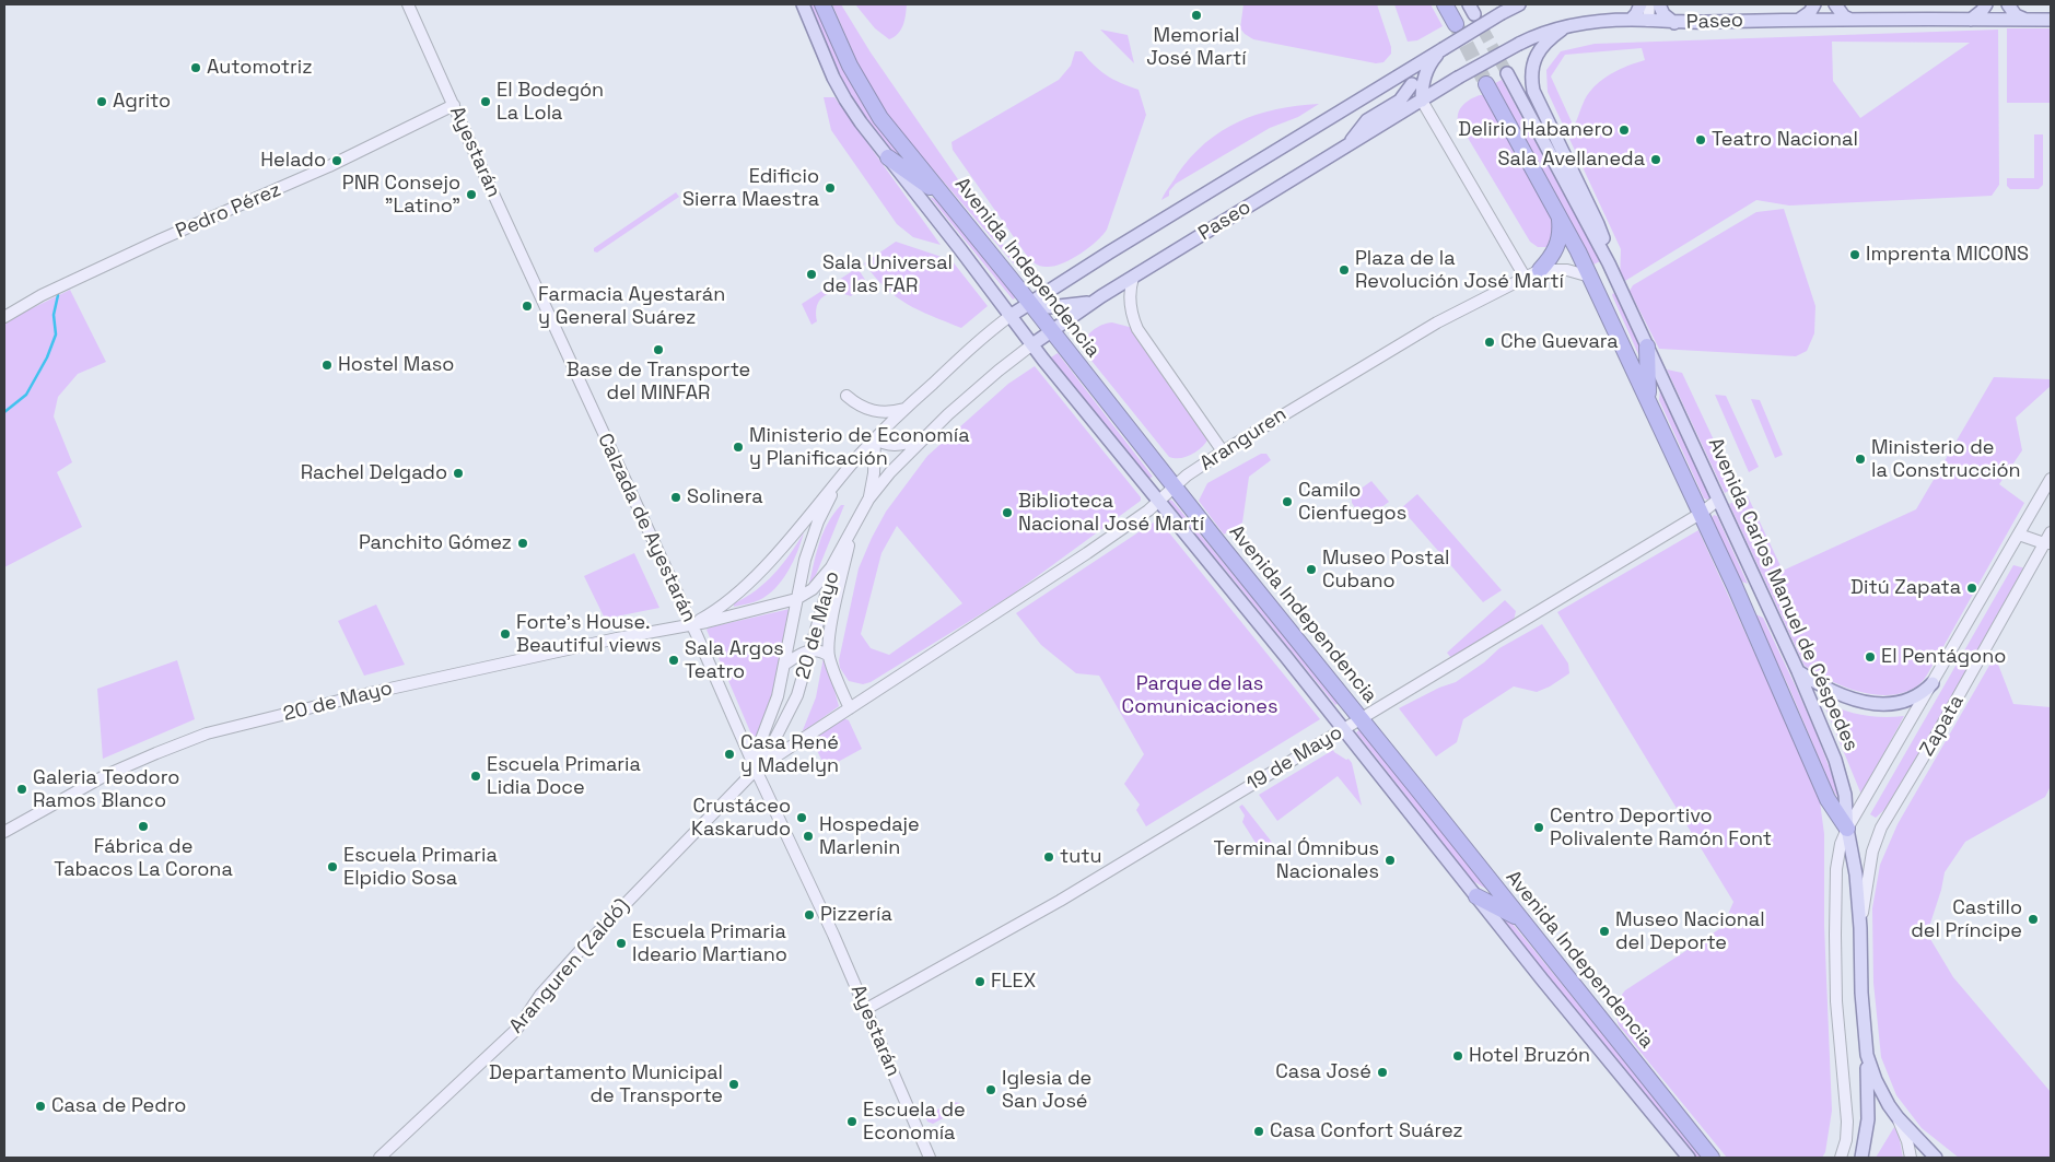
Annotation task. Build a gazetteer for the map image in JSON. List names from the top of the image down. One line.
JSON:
{"streets":{"highway":["Avenida Independencia","Avenida Carlos Manuel de Céspedes"],"main road":["Paseo","Ayestarán","Pedro Pérez","Aranguren","Calzada de Ayestarán","20 de Mayo","Zapata","19 de Mayo","Aranguren (Zaldó)"]},"crossings":[["Paseo","Avenida Independencia"],["Paseo","20 de Mayo"],["Ayestarán","Pedro Pérez"],["Ayestarán","Calzada de Ayestarán"],["Ayestarán","19 de Mayo"],["Avenida Independencia","Aranguren"],["Avenida Independencia","20 de Mayo"],["Avenida Independencia","19 de Mayo"],["Aranguren","Calzada de Ayestarán"],["Aranguren","Avenida Carlos Manuel de Céspedes"],["Aranguren","20 de Mayo"],["Aranguren","Aranguren (Zaldó)"],["Calzada de Ayestarán","20 de Mayo"],["Calzada de Ayestarán","Aranguren (Zaldó)"],["Avenida Carlos Manuel de Céspedes","Zapata"],["Avenida Carlos Manuel de Céspedes","19 de Mayo"],["20 de Mayo","Aranguren (Zaldó)"]],"parks":["Parque de las Comunicaciones"],"places":["Memorial José Martí","Automotriz","Agrito","El Bodegón La Lola","Delirio Habanero","Teatro Nacional","Sala Avellaneda","Helado","Edificio Sierra Maestra","PNR Consejo \"Latino\"","Imprenta MICONS","Plaza de la Revolución José Martí","Sala Universal de las FAR","Farmacia Ayestarán y General Suárez","Che Guevara","Base de Transporte del MINFAR","Hostel Maso","Ministerio de Economía y Planificación","Ministerio de la Construcción","Rachel Delgado","Solinera","Camilo Cienfuegos","Biblioteca Nacional José Martí","Panchito Gómez","Museo Postal Cubano","Ditú Zapata","Forte's House. Beautiful views","El Pentágono","Sala Argos Teatro","Casa René y Madelyn","Escuela Primaria Lidia Doce","Galeria Teodoro Ramos Blanco","Crustáceo Kaskarudo","Fábrica de Tabacos La Corona","Centro Deportivo Polivalente Ramón Font","Hospedaje Marlenin","tutu","Terminal Ómnibus Nacionales","Escuela Primaria Elpidio Sosa","Pizzería","Castillo del Príncipe","Museo Nacional del Deporte","Escuela Primaria Ideario Martiano","FLEX","Hotel Bruzón","Casa José","Departamento Municipal de Transporte","Iglesia de San José","Casa de Pedro","Escuela de Economía","Casa Confort Suárez"]}
